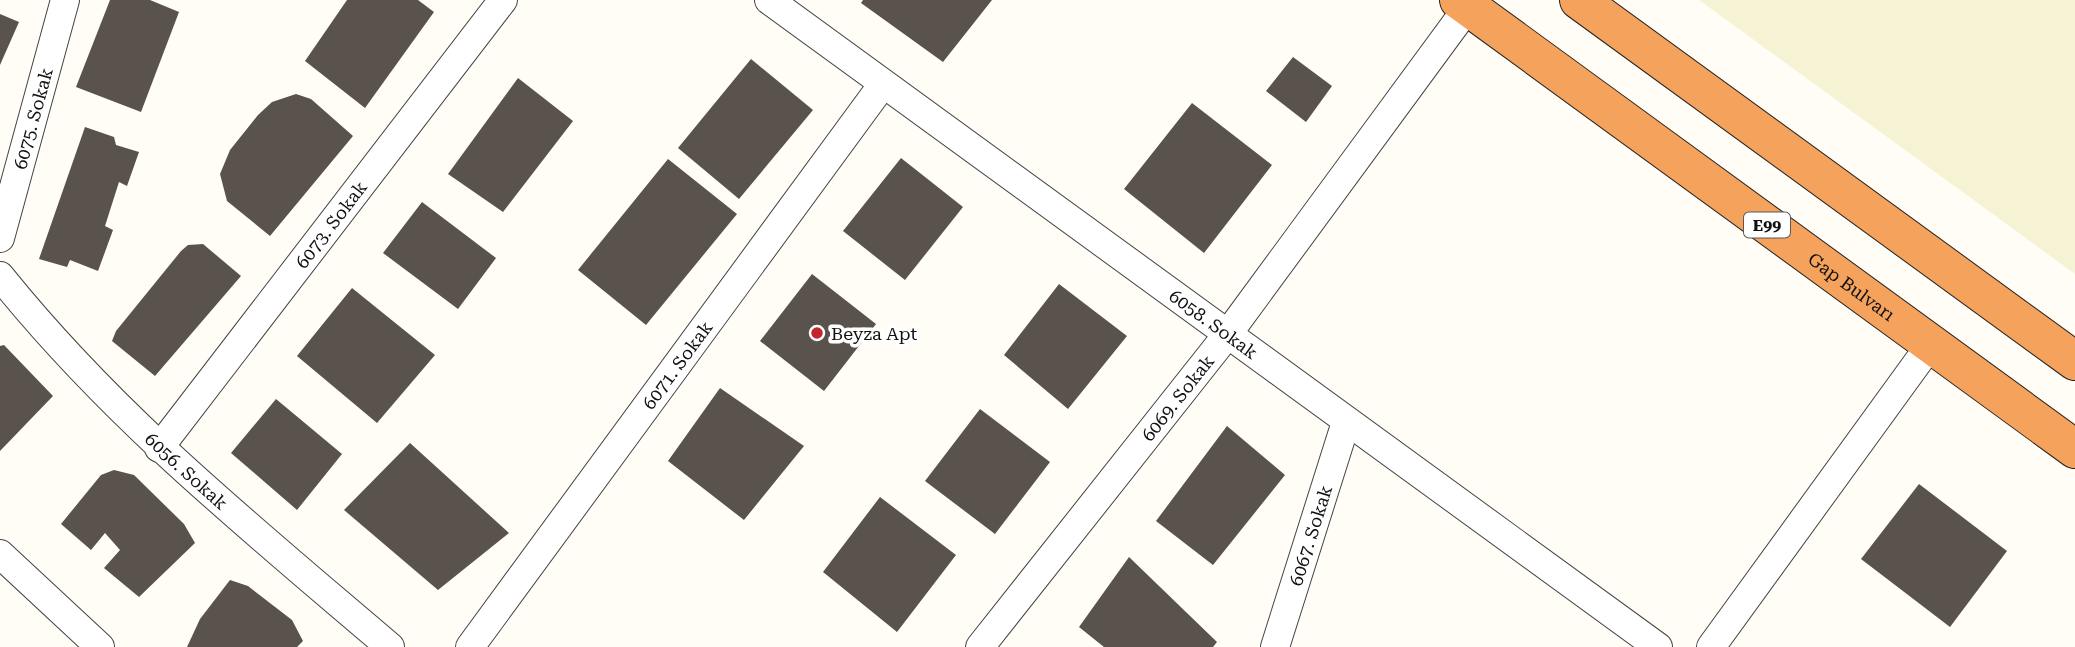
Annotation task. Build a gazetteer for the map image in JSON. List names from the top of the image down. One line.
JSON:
{"streets":{"highway":["E99","Gap Bulvarı"],"street":["6075. Sokak","6073. Sokak","6058. Sokak","6071. Sokak","6069. Sokak","6056. Sokak","6067. Sokak"]},"crossings":[["6073. Sokak","6056. Sokak"],["Gap Bulvarı","6069. Sokak"],["6058. Sokak","6071. Sokak"],["6058. Sokak","6069. Sokak"],["6058. Sokak","6067. Sokak"]],"places":["Beyza Apt"]}
